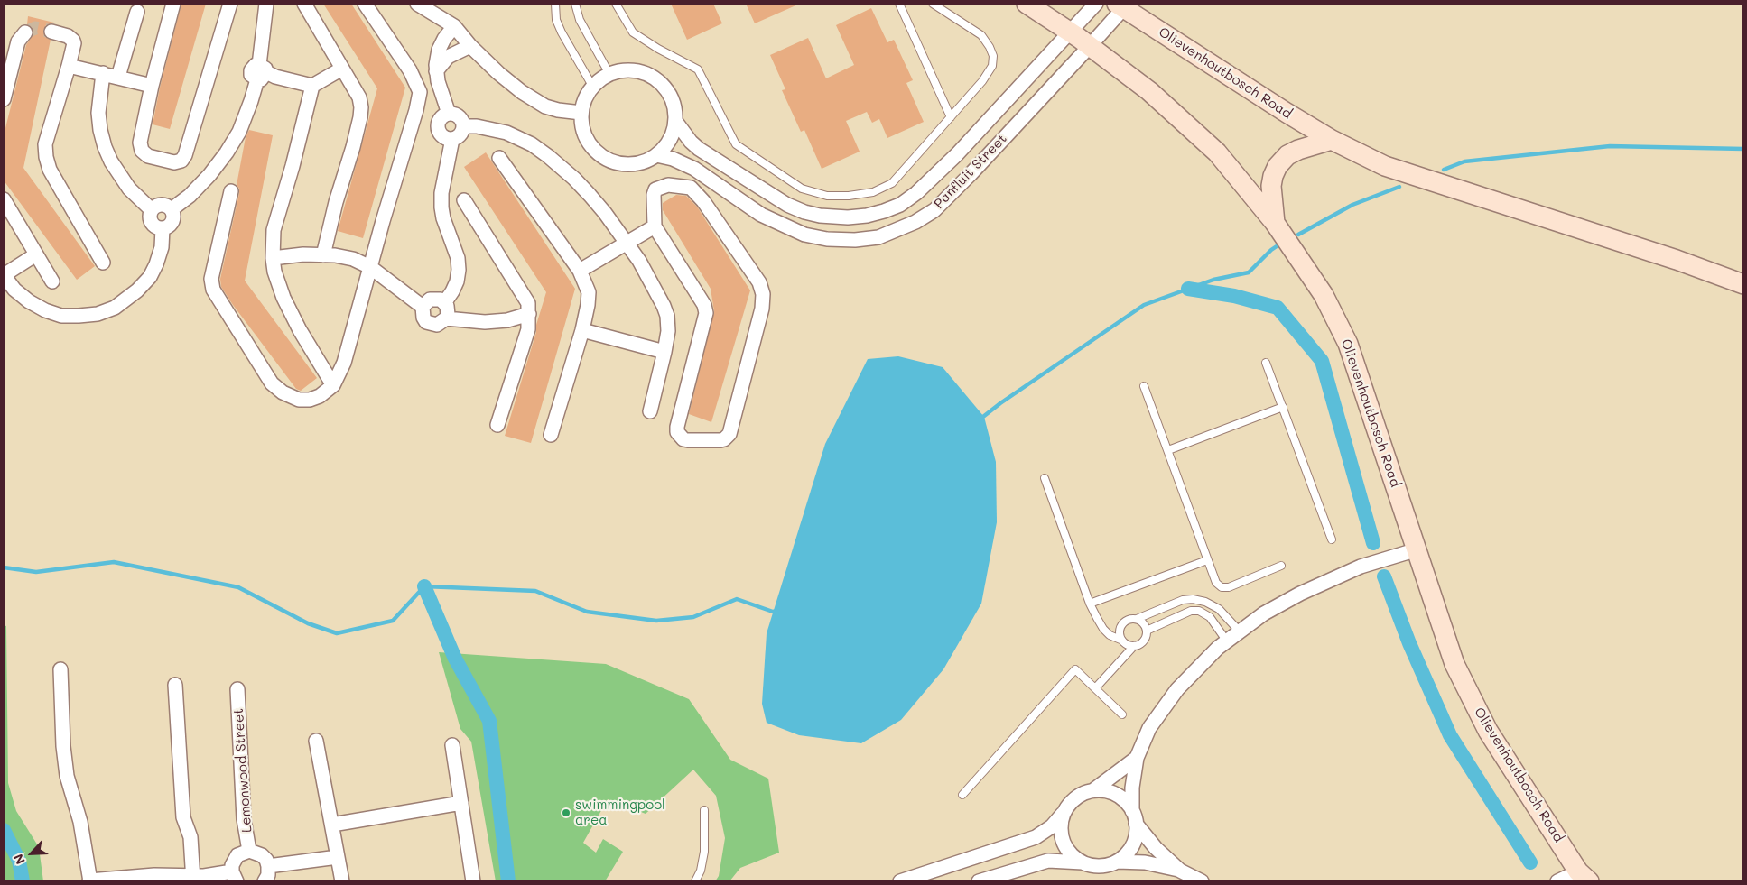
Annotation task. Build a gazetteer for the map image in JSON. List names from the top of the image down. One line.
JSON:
{"streets":{"main road":["Olievenhoutbosch Road"],"street":["Panfluit Street","Lemonwood Street"]},"crossings":[["Olievenhoutbosch Road","Panfluit Street"]],"places":["swimmingpool area"],"north":"bottom left"}
